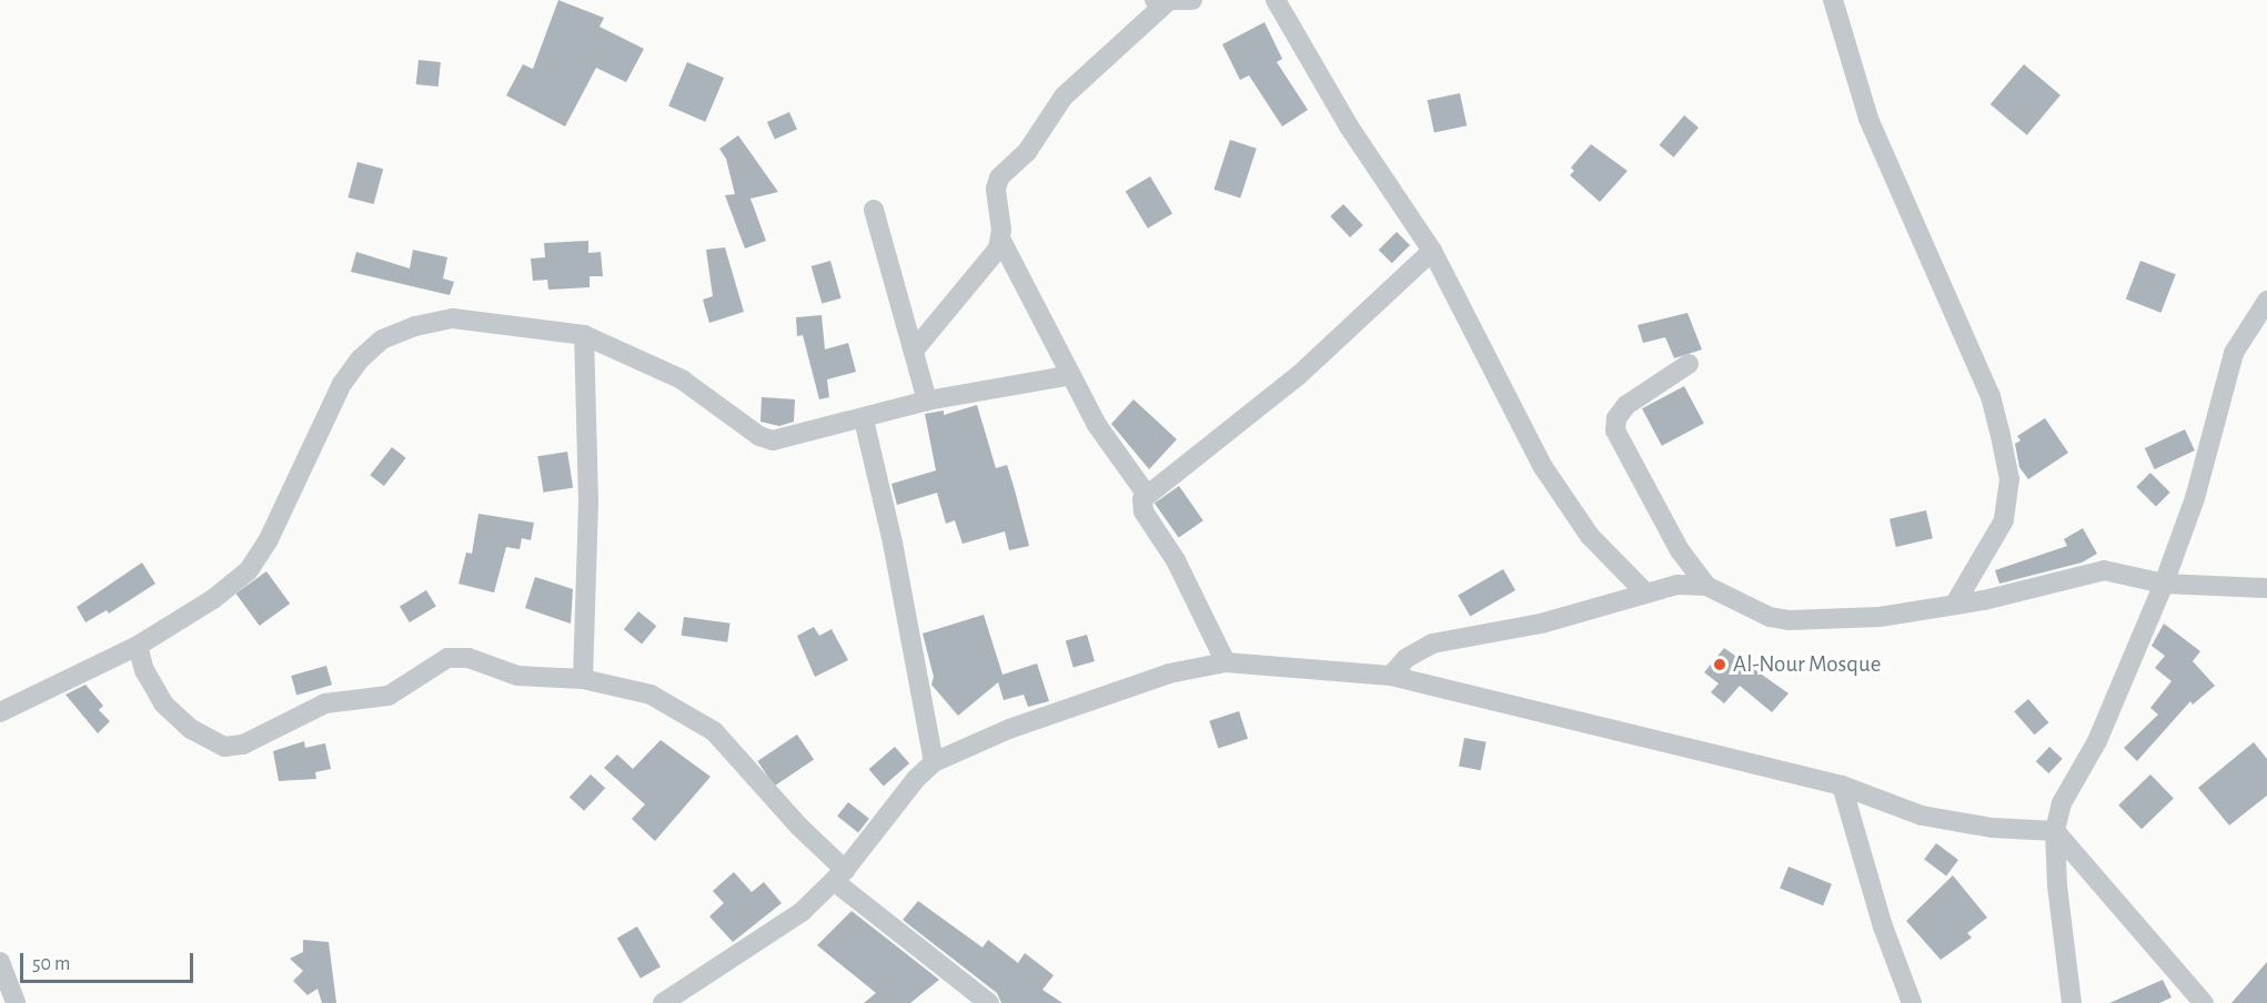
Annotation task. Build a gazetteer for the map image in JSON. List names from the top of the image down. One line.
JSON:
{"places":["Al-Nour Mosque"],"scale_bar":"50 m"}
